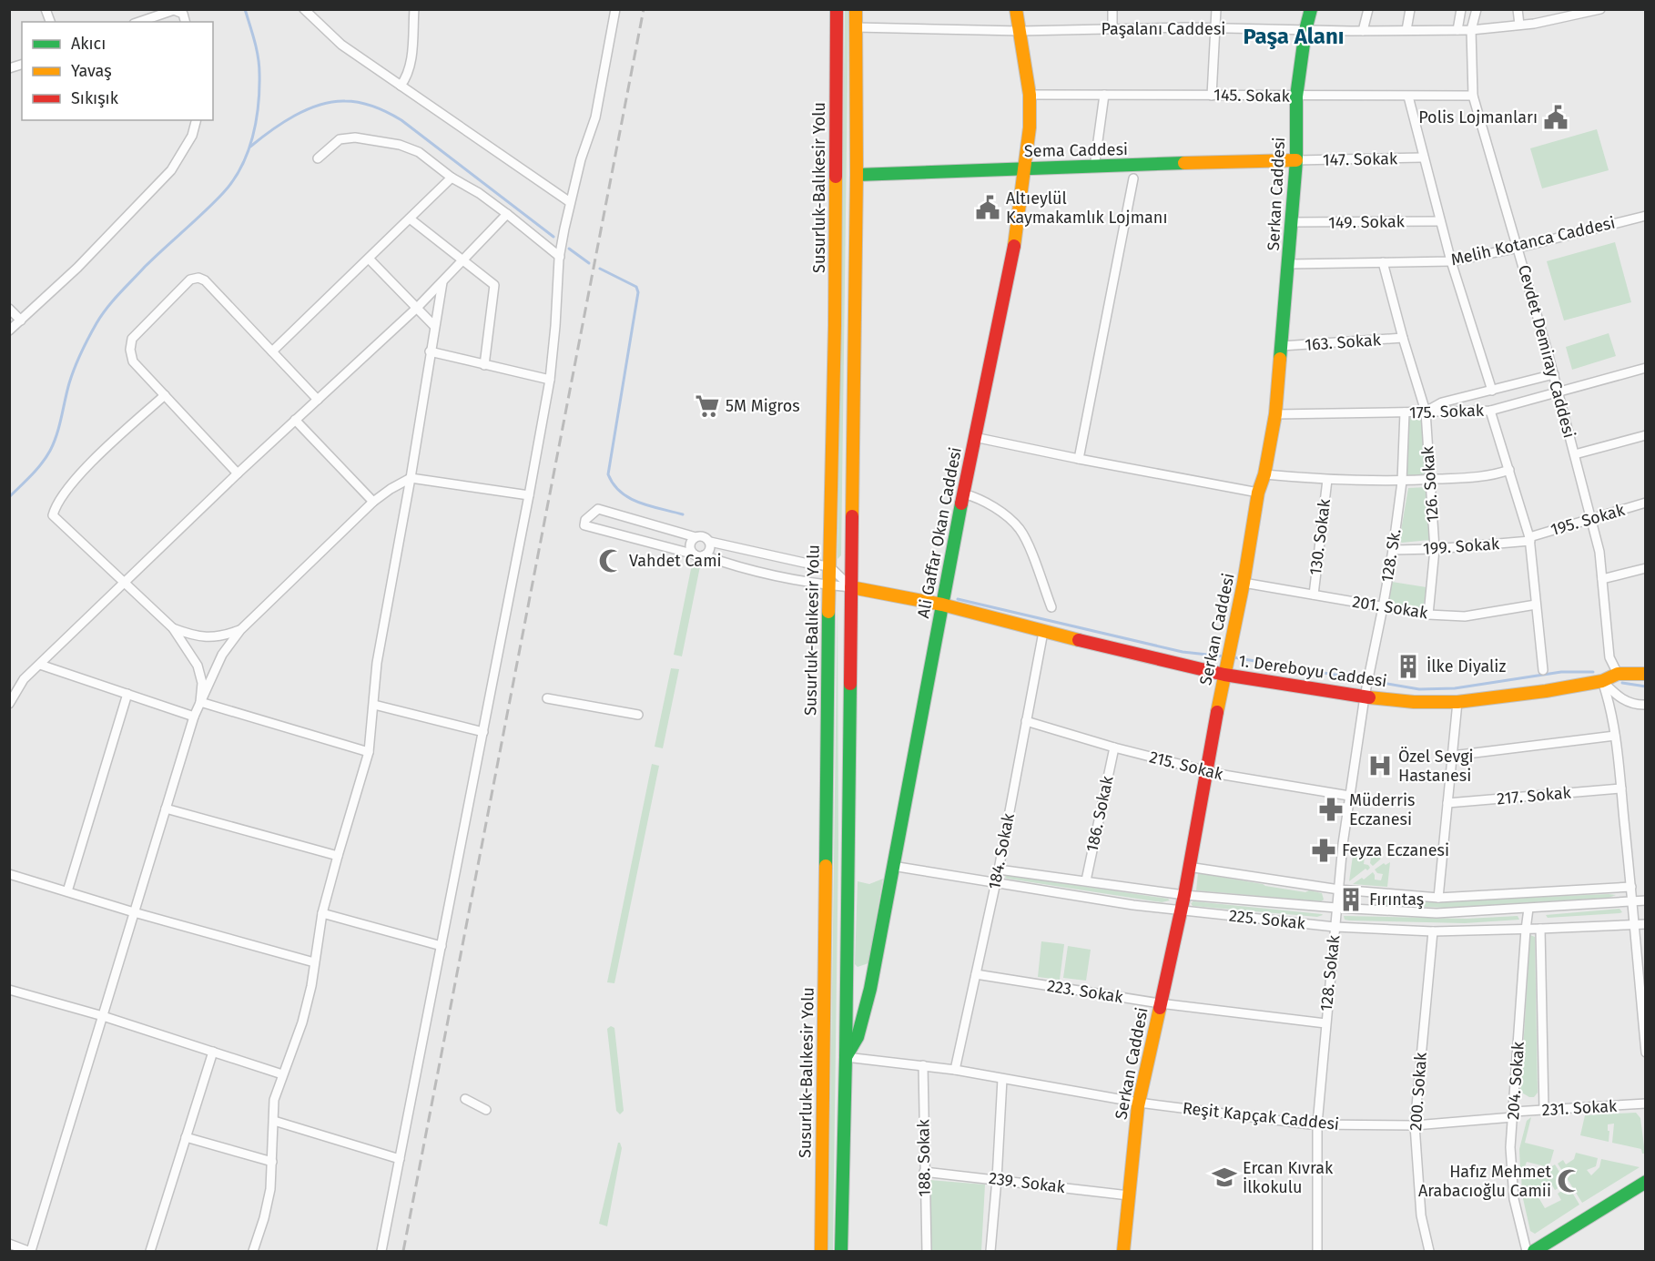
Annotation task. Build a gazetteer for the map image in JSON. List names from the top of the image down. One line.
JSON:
{"streets":{"main road":["Sema Caddesi","Susurluk-Balıkesir Yolu","Serkan Caddesi","Ali Gaffar Okan Caddesi","1. Dereboyu Caddesi"],"street":["Paşalanı Caddesi","145. Sokak","147. Sokak","149. Sokak","Melih Kotanca Caddesi","163. Sokak","Cevdet Demiray Caddesi","175. Sokak","126. Sokak","195. Sokak","130. Sokak","199. Sokak","128. Sk.","201. Sokak","215. Sokak","217. Sokak","186. Sokak","184. Sokak","225. Sokak","128. Sokak","223. Sokak","204. Sokak","200. Sokak","231. Sokak","Reşit Kapçak Caddesi","188. Sokak","239. Sokak"]},"crossings":[["Paşalanı Caddesi","Serkan Caddesi"],["Paşalanı Caddesi","Cevdet Demiray Caddesi"],["Paşalanı Caddesi","Ali Gaffar Okan Caddesi"],["145. Sokak","Serkan Caddesi"],["145. Sokak","Cevdet Demiray Caddesi"],["145. Sokak","Ali Gaffar Okan Caddesi"],["Sema Caddesi","147. Sokak"],["Sema Caddesi","Serkan Caddesi"],["Sema Caddesi","Ali Gaffar Okan Caddesi"],["147. Sokak","Serkan Caddesi"],["Serkan Caddesi","149. Sokak"],["Serkan Caddesi","Melih Kotanca Caddesi"],["Serkan Caddesi","163. Sokak"],["Serkan Caddesi","175. Sokak"],["Serkan Caddesi","201. Sokak"],["Serkan Caddesi","1. Dereboyu Caddesi"],["Serkan Caddesi","215. Sokak"],["Serkan Caddesi","225. Sokak"],["Serkan Caddesi","223. Sokak"],["Serkan Caddesi","Reşit Kapçak Caddesi"],["Serkan Caddesi","239. Sokak"],["Melih Kotanca Caddesi","Cevdet Demiray Caddesi"],["Melih Kotanca Caddesi","126. Sokak"],["163. Sokak","126. Sokak"],["Cevdet Demiray Caddesi","175. Sokak"],["Cevdet Demiray Caddesi","195. Sokak"],["Cevdet Demiray Caddesi","1. Dereboyu Caddesi"],["175. Sokak","126. Sokak"],["175. Sokak","128. Sk."],["126. Sokak","199. Sokak"],["126. Sokak","201. Sokak"],["195. Sokak","199. Sokak"],["Ali Gaffar Okan Caddesi","1. Dereboyu Caddesi"],["Ali Gaffar Okan Caddesi","225. Sokak"],["Ali Gaffar Okan Caddesi","Reşit Kapçak Caddesi"],["130. Sokak","201. Sokak"],["199. Sokak","128. Sk."],["128. Sk.","201. Sokak"],["128. Sk.","1. Dereboyu Caddesi"],["128. Sk.","128. Sokak"],["1. Dereboyu Caddesi","184. Sokak"],["1. Dereboyu Caddesi","128. Sokak"],["215. Sokak","186. Sokak"],["215. Sokak","184. Sokak"],["215. Sokak","128. Sokak"],["186. Sokak","225. Sokak"],["184. Sokak","225. Sokak"],["184. Sokak","223. Sokak"],["184. Sokak","Reşit Kapçak Caddesi"],["225. Sokak","128. Sokak"],["225. Sokak","204. Sokak"],["225. Sokak","200. Sokak"],["128. Sokak","223. Sokak"],["128. Sokak","Reşit Kapçak Caddesi"],["204. Sokak","231. Sokak"],["204. Sokak","Reşit Kapçak Caddesi"],["200. Sokak","Reşit Kapçak Caddesi"],["231. Sokak","Reşit Kapçak Caddesi"],["Reşit Kapçak Caddesi","188. Sokak"],["188. Sokak","239. Sokak"]],"districts":["Paşa Alanı"],"places":{"public building":["Polis Lojmanları","Altıeylül Kaymakamlık Lojmanı"],"supermarket":["5M Migros"],"mosque":["Vahdet Cami","Hafız Mehmet Arabacıoğlu Camii"],"building":["İlke Diyaliz","Fırıntaş"],"hospital":["Özel Sevgi Hastanesi"],"pharmacy":["Müderris Eczanesi","Feyza Eczanesi"],"school or university":["Ercan Kıvrak İlkokulu"]},"legend":["Akıcı","Yavaş","Sıkışık"]}
